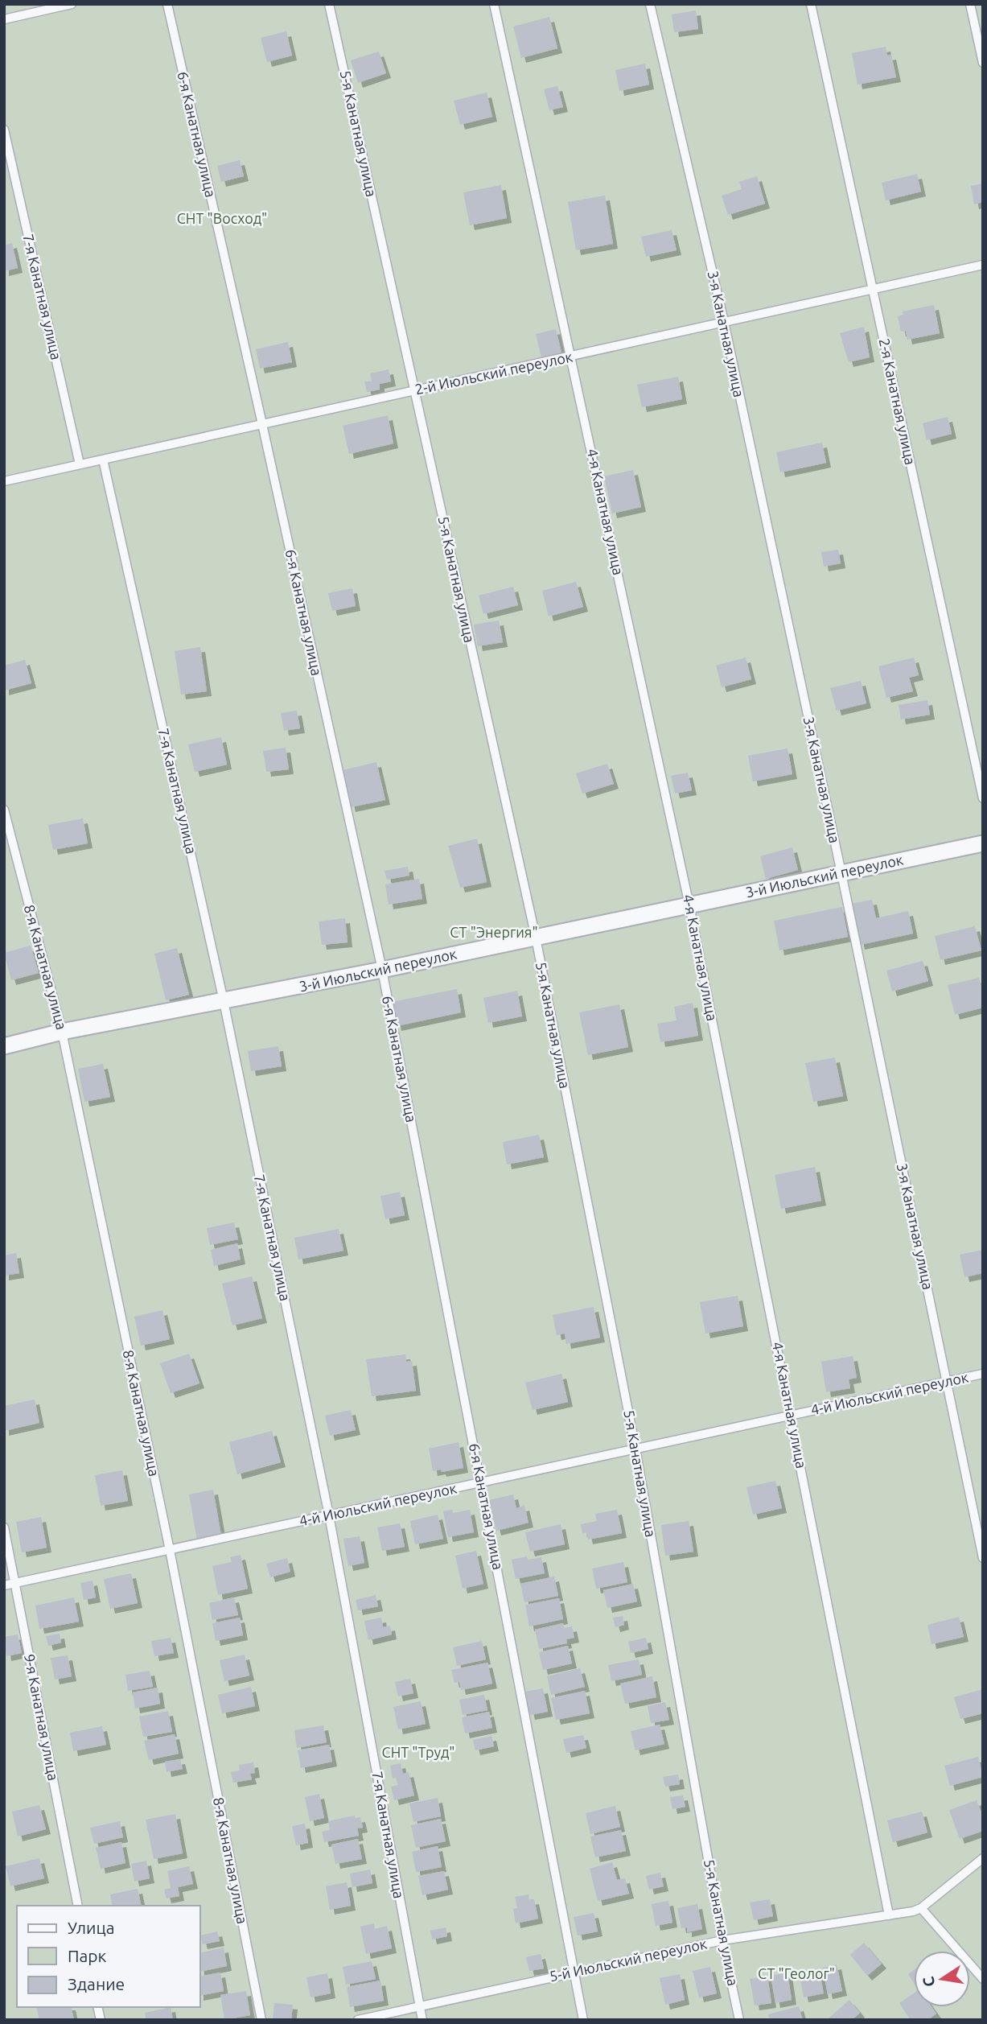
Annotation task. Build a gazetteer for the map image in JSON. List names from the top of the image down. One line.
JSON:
{"streets":{"street":["3-й Июльский переулок"],"lane":["5-я Канатная улица","6-я Канатная улица","7-я Канатная улица","3-я Канатная улица","2-й Июльский переулок","2-я Канатная улица","4-я Канатная улица","8-я Канатная улица","4-й Июльский переулок","9-я Канатная улица","5-й Июльский переулок"]},"crossings":[["5-я Канатная улица","2-й Июльский переулок"],["5-я Канатная улица","3-й Июльский переулок"],["5-я Канатная улица","4-й Июльский переулок"],["5-я Канатная улица","5-й Июльский переулок"],["6-я Канатная улица","2-й Июльский переулок"],["6-я Канатная улица","3-й Июльский переулок"],["6-я Канатная улица","4-й Июльский переулок"],["6-я Канатная улица","5-й Июльский переулок"],["7-я Канатная улица","2-й Июльский переулок"],["7-я Канатная улица","3-й Июльский переулок"],["7-я Канатная улица","4-й Июльский переулок"],["7-я Канатная улица","5-й Июльский переулок"],["3-я Канатная улица","2-й Июльский переулок"],["3-я Канатная улица","3-й Июльский переулок"],["3-я Канатная улица","4-й Июльский переулок"],["2-й Июльский переулок","2-я Канатная улица"],["2-й Июльский переулок","4-я Канатная улица"],["4-я Канатная улица","3-й Июльский переулок"],["4-я Канатная улица","4-й Июльский переулок"],["4-я Канатная улица","5-й Июльский переулок"],["3-й Июльский переулок","8-я Канатная улица"],["8-я Канатная улица","4-й Июльский переулок"],["4-й Июльский переулок","9-я Канатная улица"]],"parks":["СНТ \"Восход\"","СТ \"Энергия\"","СНТ \"Труд\"","СТ \"Геолог\""],"legend":["Улица","Парк","Здание"],"north":"left"}
